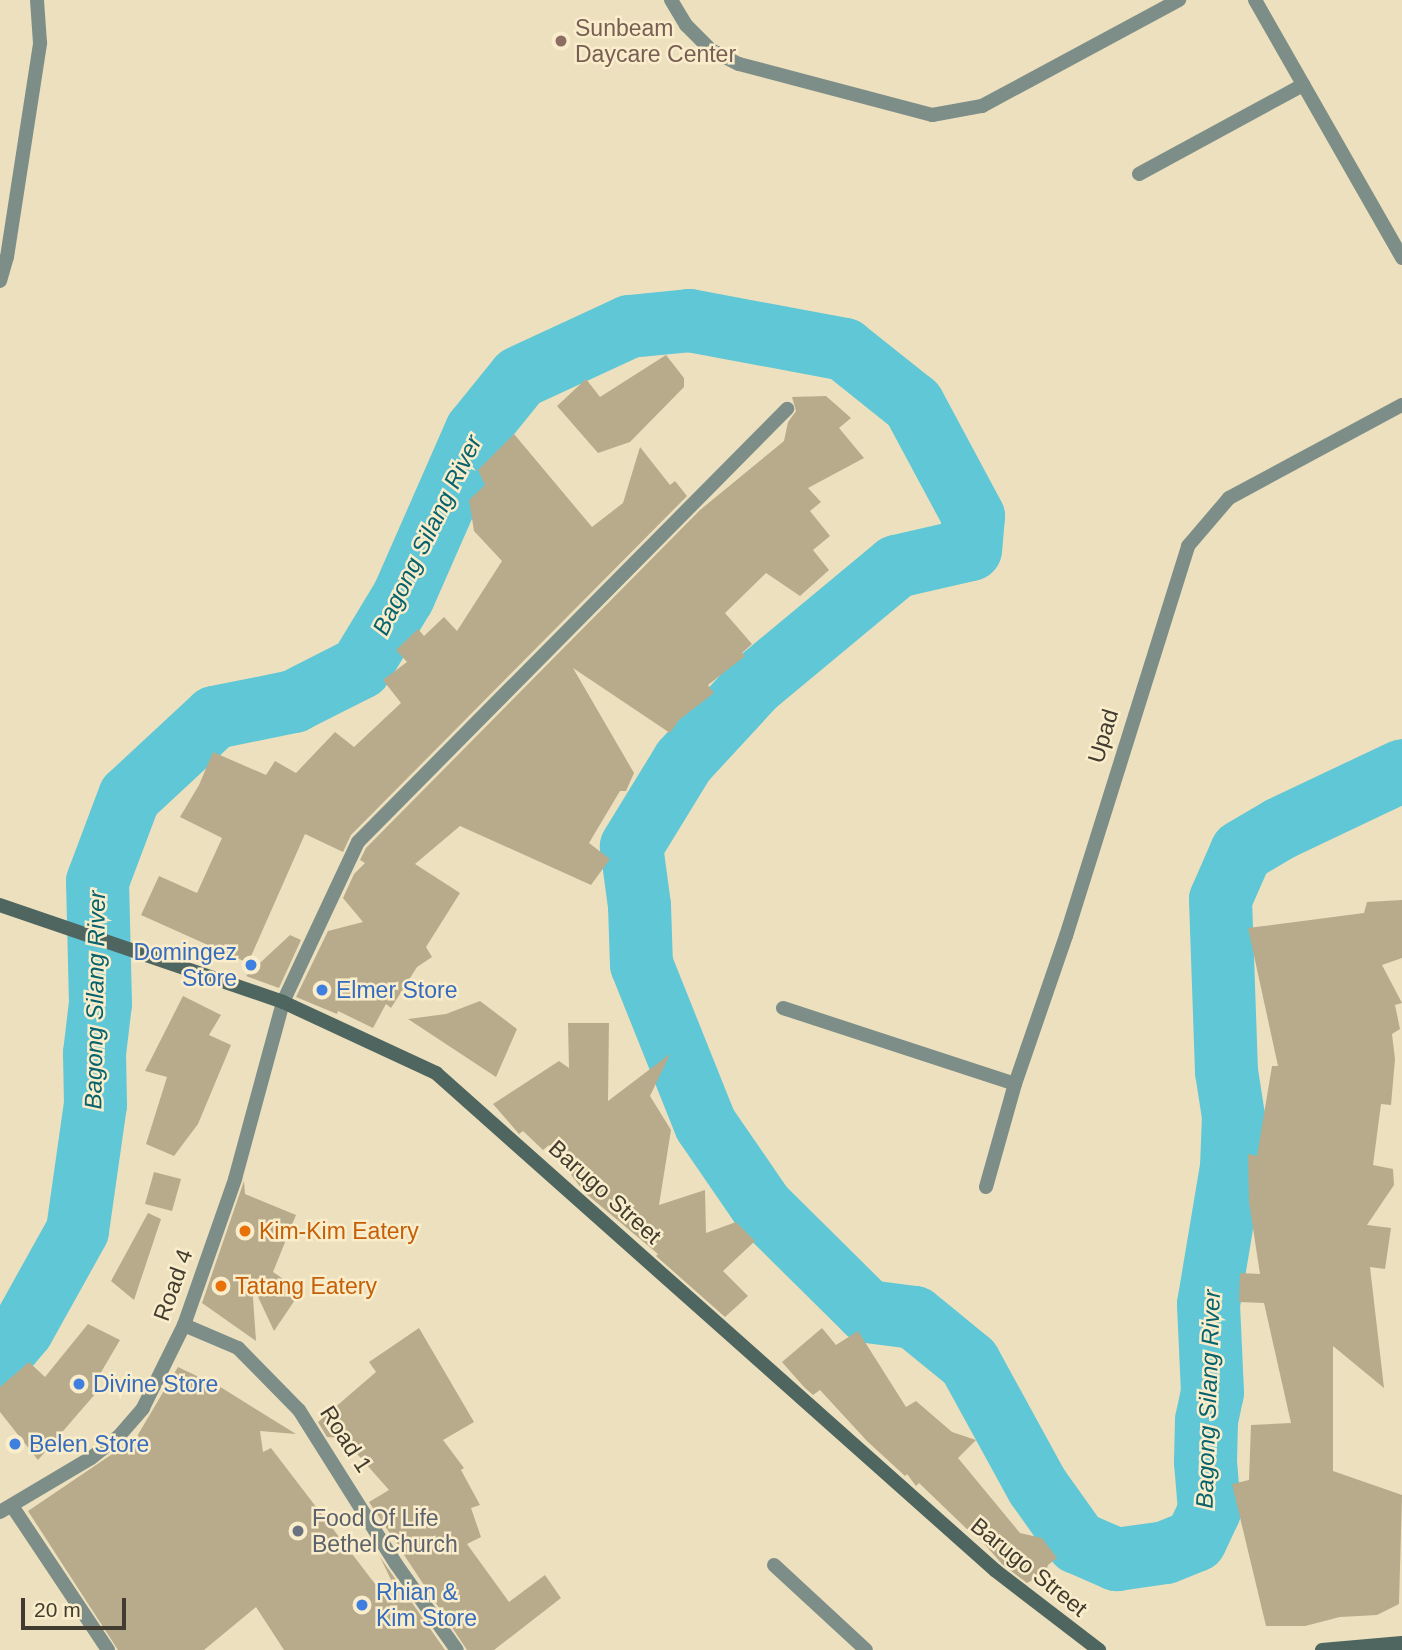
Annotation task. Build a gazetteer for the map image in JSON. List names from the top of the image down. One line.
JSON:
{"streets":{"main road":["Barugo Street"],"street":["Upad","Road 4","Road 1"]},"crossings":[["Barugo Street","Road 4"],["Road 4","Road 1"]],"water":["Bagong Silang River"],"places":["Sunbeam Daycare Center","Domingez Store","Elmer Store","Kim-Kim Eatery","Tatang Eatery","Divine Store","Belen Store","Food Of Life Bethel Church","Rhian & Kim Store"],"scale_bar":"20 m"}
